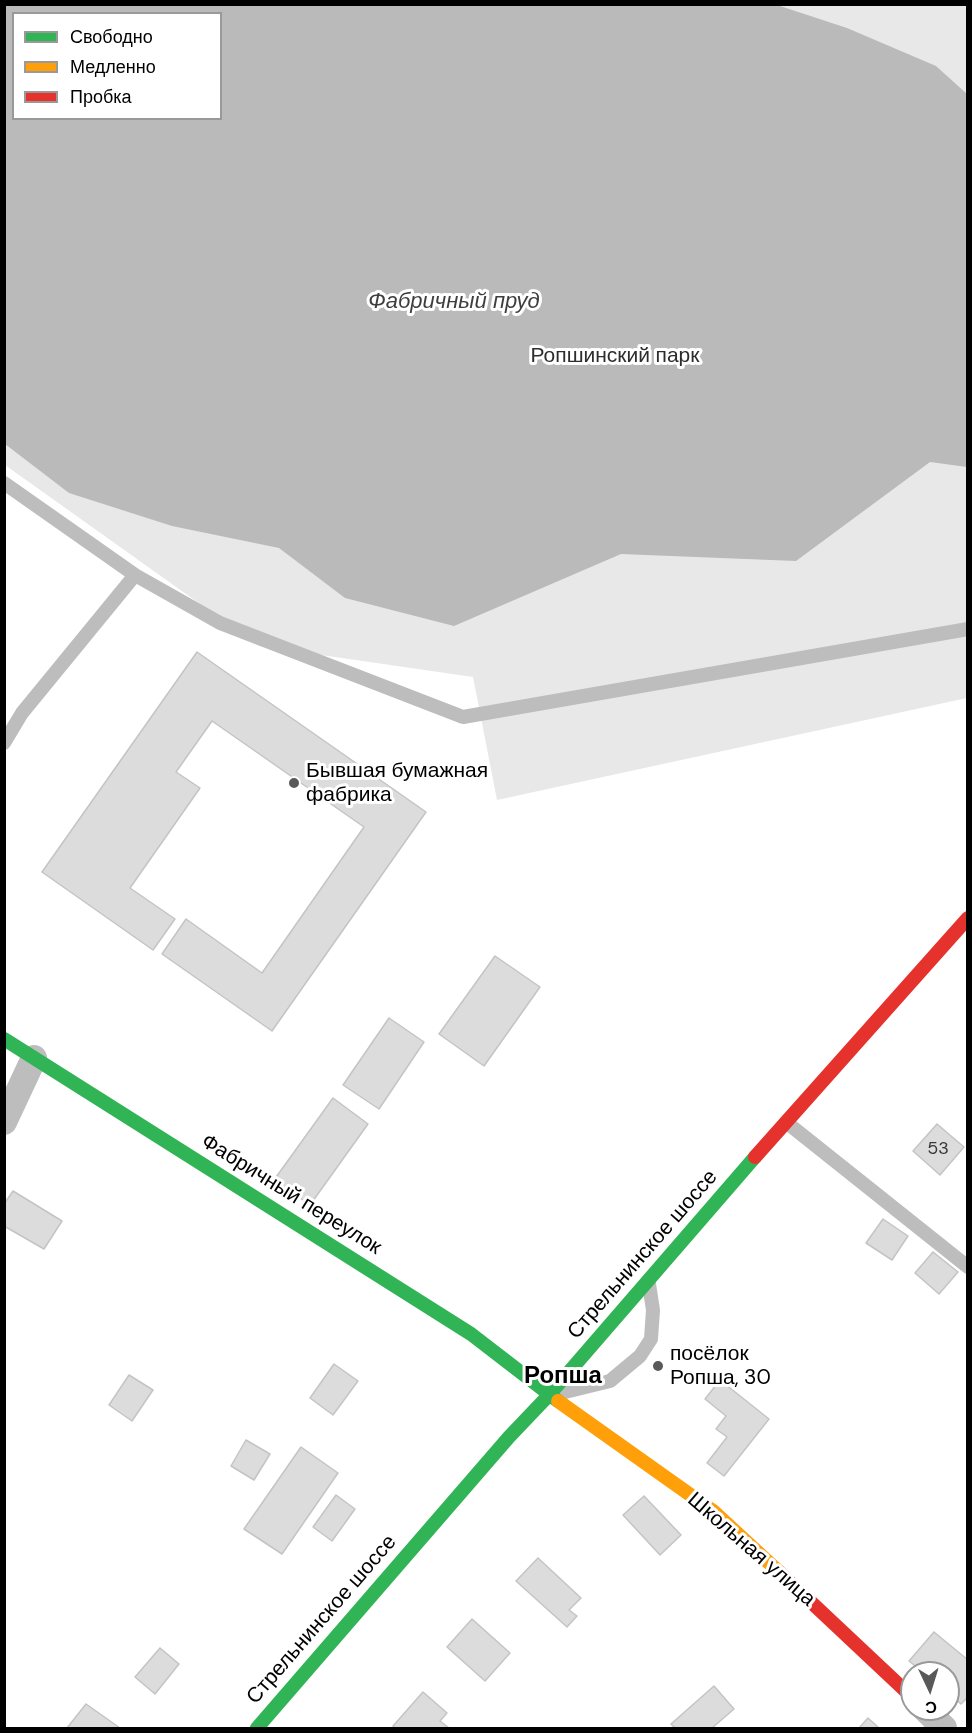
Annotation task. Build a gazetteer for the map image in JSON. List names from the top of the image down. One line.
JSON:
{"streets":{"street":["Фабричный переулок","Стрельнинское шоссе","Школьная улица"]},"crossings":[["Фабричный переулок","Стрельнинское шоссе"],["Фабричный переулок","Школьная улица"],["Стрельнинское шоссе","Школьная улица"]],"districts":["Ропша"],"water":["Фабричный пруд"],"parks":["Ропшинский парк"],"places":["Бывшая бумажная фабрика","посёлок Ропша, 30"],"house_numbers":["53"],"legend":["Свободно","Медленно","Пробка"],"north":"bottom"}
